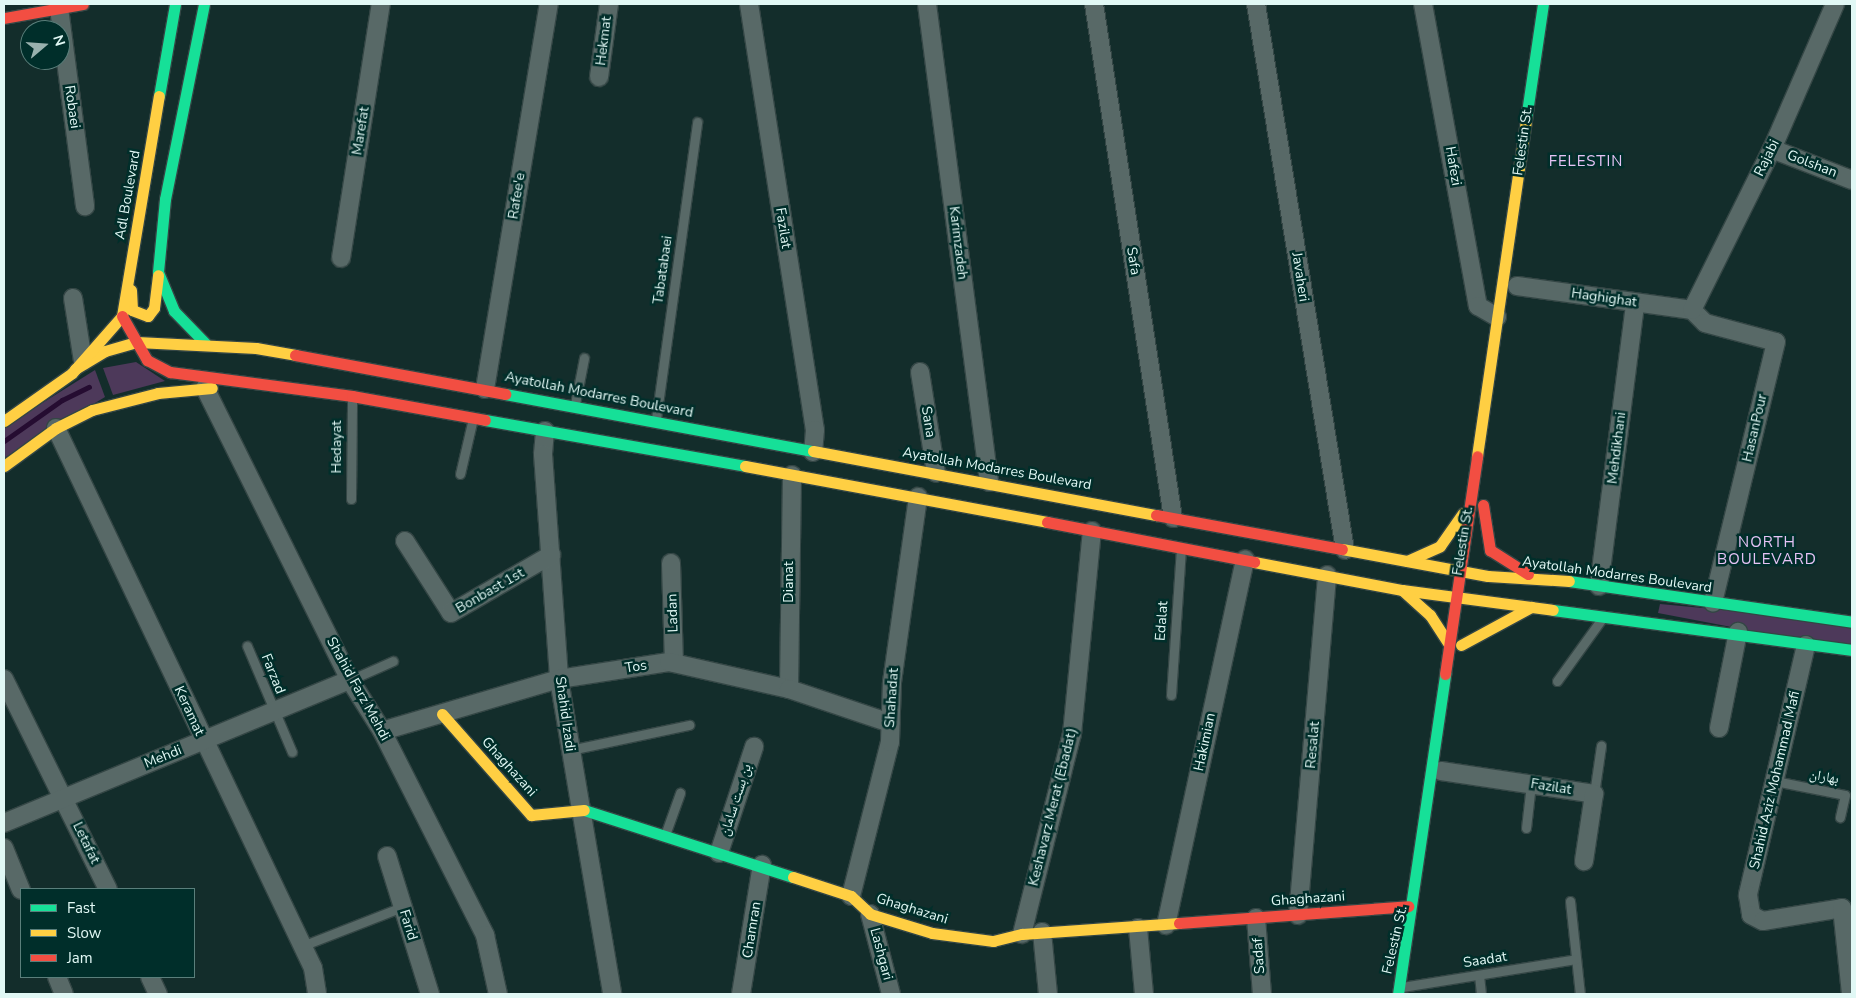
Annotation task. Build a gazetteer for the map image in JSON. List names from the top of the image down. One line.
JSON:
{"streets":{"main road":["Felestin St.","Adl Boulevard","Ayatollah Modarres Boulevard","Ghaghazani"],"street":["Hekmat","Robaei","Marefat","Rajabi","Golshan","Hafezi","Rafee'e","Fazilat","Karimzadeh","Safa","Javaheri","Haghighat","Sana","HasanPour","Mehdikhani","Dianat","Bonbast 1st","Ladan","Tos","Shahid Farz Mehdi","Shahadat","Keramat","Shahid Izadi","Hakimian","Resalat","Mehdi","Shahid Aziz Mohammad Mafi","بن بست سامان","Keshavarz Merat (Ebadat)","Letafat","Farid","Chamran","Lashgari","Sadaf"],"lane":["Tabatabaei","Hedayat","Edalat","Farzad","بهاران","Saadat"]},"crossings":[["Felestin St.","Hafezi"],["Felestin St.","Fazilat"],["Felestin St.","Ayatollah Modarres Boulevard"],["Felestin St.","Ghaghazani"],["Felestin St.","Saadat"],["Rajabi","Golshan"],["Rajabi","Haghighat"],["Rajabi","HasanPour"],["Rafee'e","Ayatollah Modarres Boulevard"],["Fazilat","Ayatollah Modarres Boulevard"],["Karimzadeh","Ayatollah Modarres Boulevard"],["Safa","Ayatollah Modarres Boulevard"],["Tabatabaei","Ayatollah Modarres Boulevard"],["Javaheri","Ayatollah Modarres Boulevard"],["Haghighat","HasanPour"],["Ayatollah Modarres Boulevard","Sana"],["Ayatollah Modarres Boulevard","HasanPour"],["Ayatollah Modarres Boulevard","Mehdikhani"],["Dianat","Tos"],["Bonbast 1st","Shahid Izadi"],["Ladan","Tos"],["Tos","Shahid Farz Mehdi"],["Tos","Shahadat"],["Tos","Shahid Izadi"],["Tos","Ghaghazani"],["Farzad","Mehdi"],["Shahid Farz Mehdi","Mehdi"],["Shahadat","Ghaghazani"],["Keramat","Mehdi"],["Shahid Izadi","Ghaghazani"],["Hakimian","Ghaghazani"],["Resalat","Ghaghazani"],["Mehdi","Letafat"],["Ghaghazani","بن بست سامان"],["Ghaghazani","Keshavarz Merat (Ebadat)"],["Ghaghazani","Chamran"],["Ghaghazani","Lashgari"],["Ghaghazani","Sadaf"],["بهاران","Shahid Aziz Mohammad Mafi"]],"districts":["FELESTIN","NORTH BOULEVARD"],"legend":["Fast","Slow","Jam"],"north":"right"}
